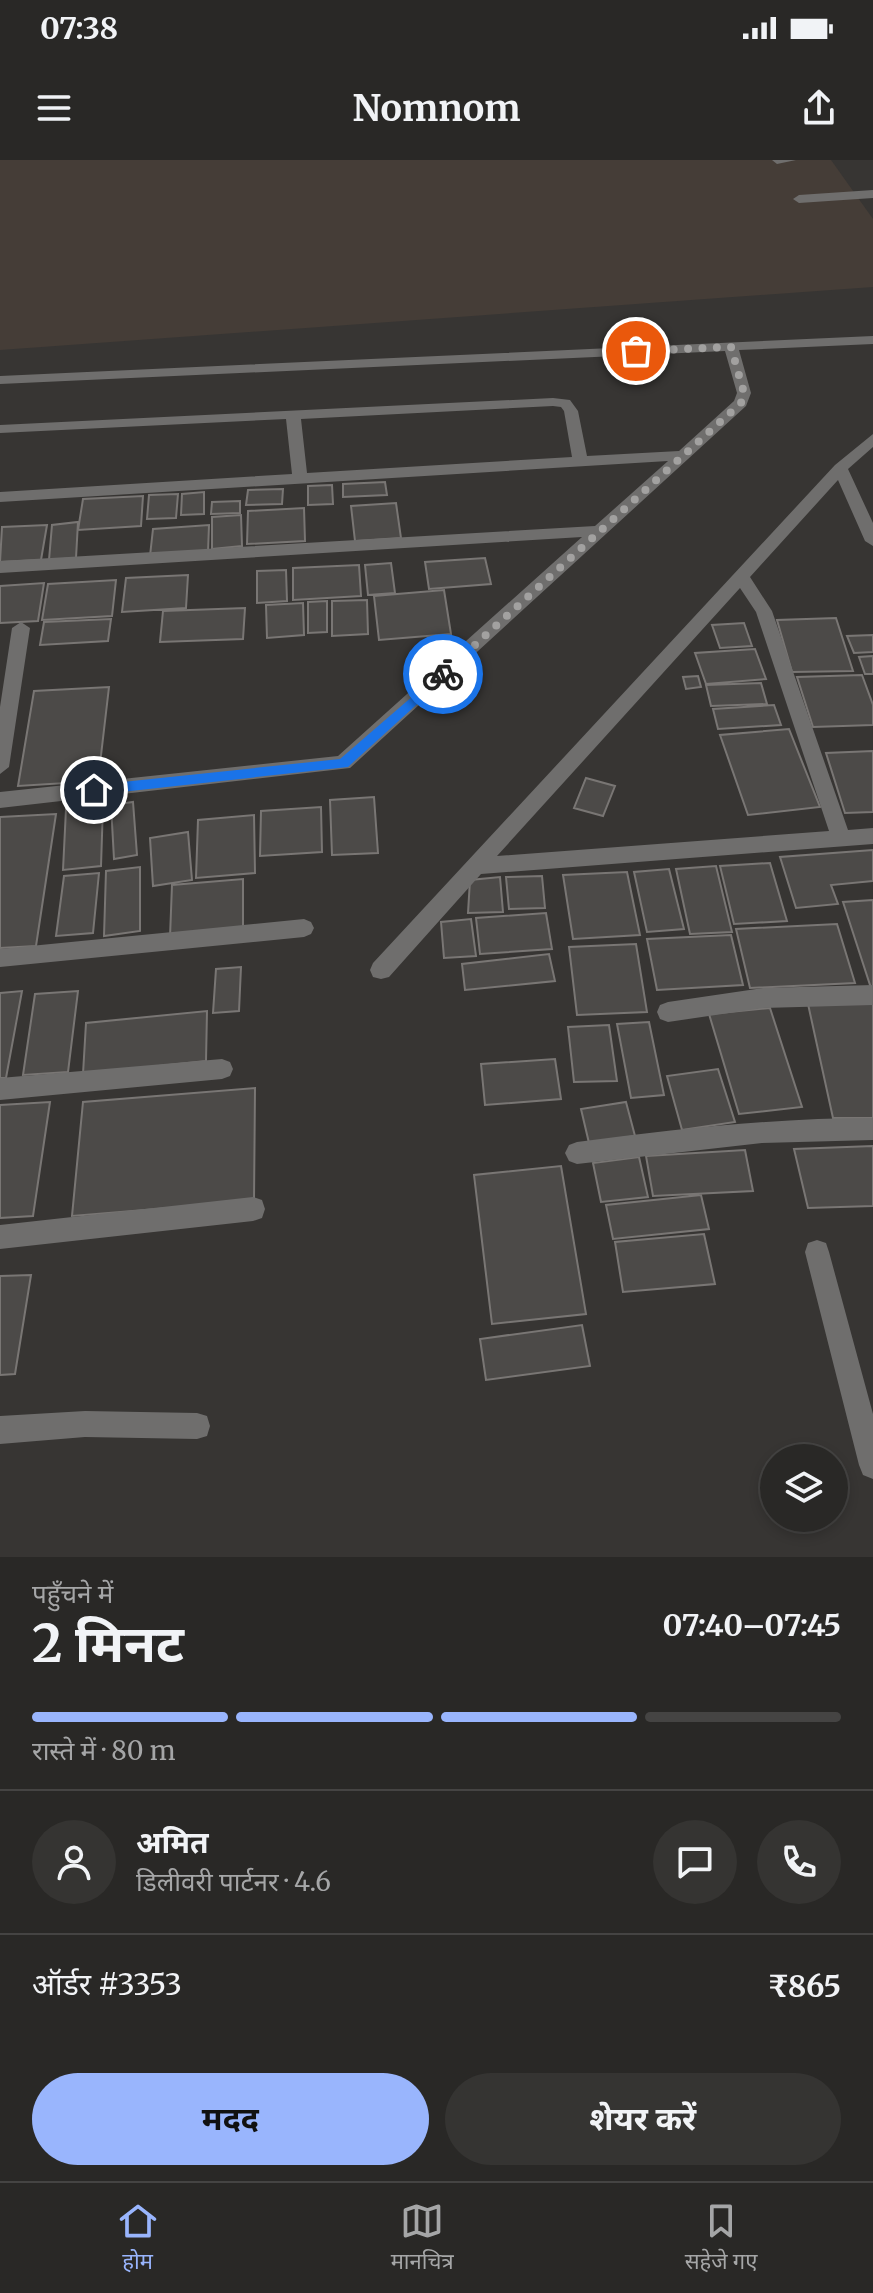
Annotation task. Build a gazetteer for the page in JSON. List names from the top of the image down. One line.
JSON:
{"page":{"status":"07:38","header":"Nomnom","heading":["2 मिनट","पहुँचने में","07:40–07:45"],"panel":["अमित","डिलीवरी पार्टनर · 4.6","ऑर्डर #3353","₹865"],"bar":"रास्ते में · 80 m","buttons":["मदद","शेयर करें"],"tabs":["होम","मानचित्र","सहेजे गए"]}}
